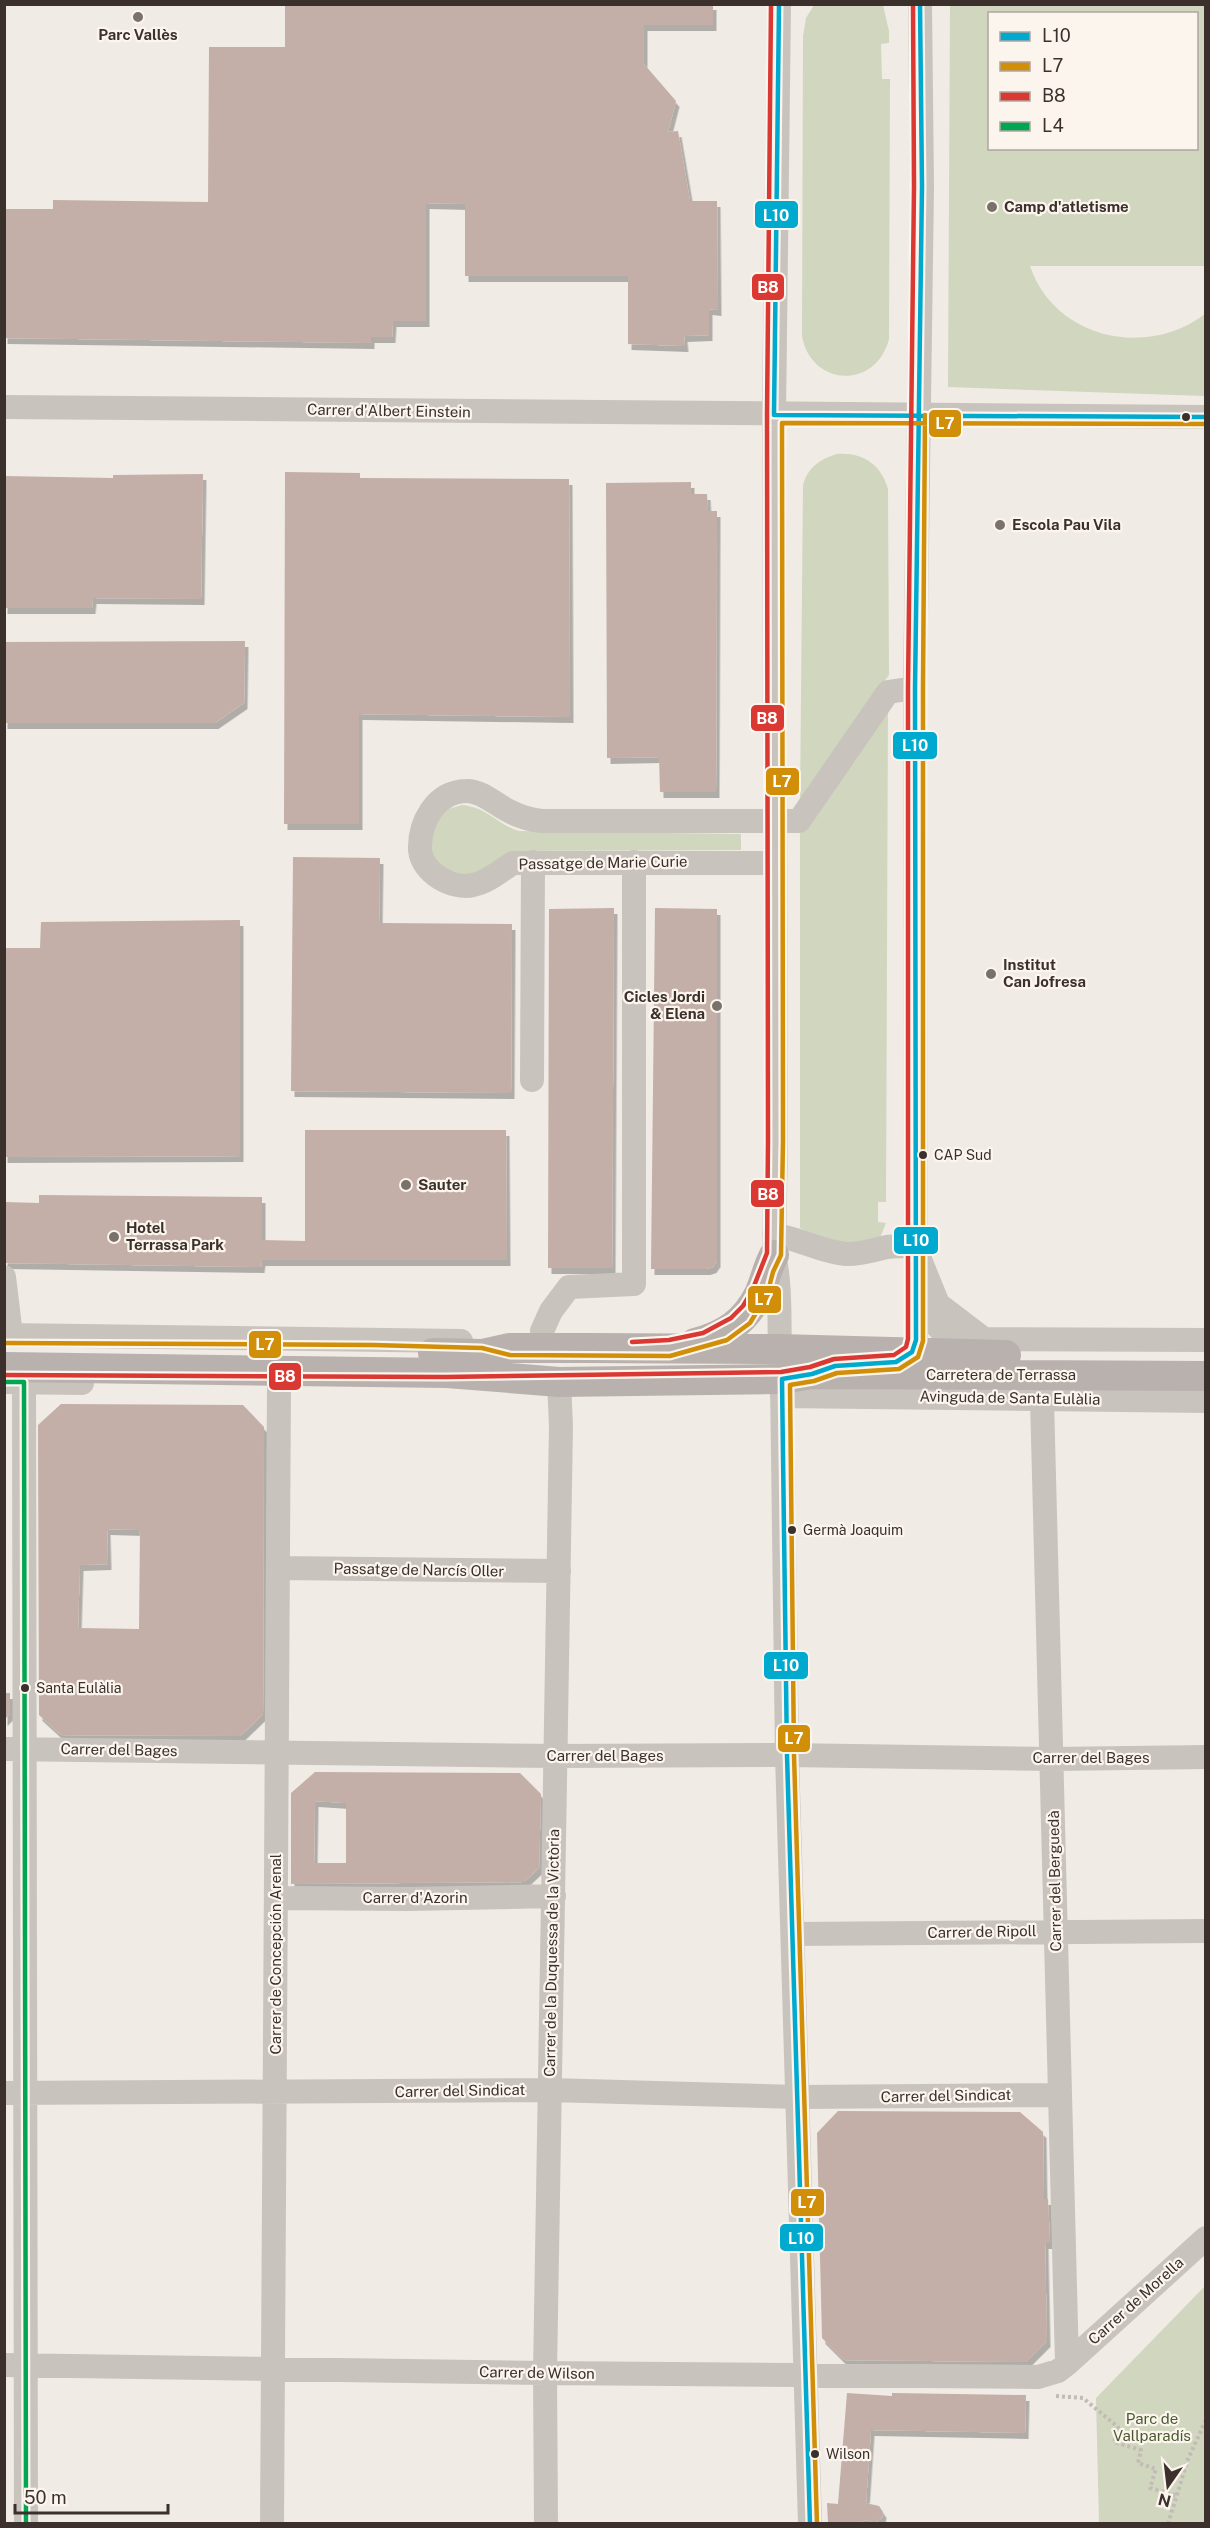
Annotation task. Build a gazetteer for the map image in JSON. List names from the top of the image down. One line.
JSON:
{"streets":{"main road":["Carretera de Terrassa"],"street":["Carrer d'Albert Einstein","Passatge de Marie Curie","Avinguda de Santa Eulàlia","Passatge de Narcís Oller","Carrer del Bages","Carrer del Berguedà","Carrer d'Azorin","Carrer de Ripoll","Carrer de la Duquessa de la Victòria","Carrer de Concepción Arenal","Carrer del Sindicat","Carrer de Morella","Carrer de Wilson"]},"crossings":[["Carretera de Terrassa","Avinguda de Santa Eulàlia"],["Carretera de Terrassa","Carrer de la Duquessa de la Victòria"],["Avinguda de Santa Eulàlia","Carrer del Berguedà"],["Passatge de Narcís Oller","Carrer de la Duquessa de la Victòria"],["Passatge de Narcís Oller","Carrer de Concepción Arenal"],["Carrer del Bages","Carrer del Berguedà"],["Carrer del Bages","Carrer de la Duquessa de la Victòria"],["Carrer del Bages","Carrer de Concepción Arenal"],["Carrer del Berguedà","Carrer de Ripoll"],["Carrer del Berguedà","Carrer del Sindicat"],["Carrer del Berguedà","Carrer de Morella"],["Carrer del Berguedà","Carrer de Wilson"],["Carrer d'Azorin","Carrer de la Duquessa de la Victòria"],["Carrer d'Azorin","Carrer de Concepción Arenal"],["Carrer de la Duquessa de la Victòria","Carrer del Sindicat"],["Carrer de la Duquessa de la Victòria","Carrer de Wilson"],["Carrer de Concepción Arenal","Carrer del Sindicat"],["Carrer de Concepción Arenal","Carrer de Wilson"],["Carrer de Morella","Carrer de Wilson"]],"parks":["Parc de Vallparadís"],"places":["Parc Vallès","Camp d'atletisme","Escola Pau Vila","Institut Can Jofresa","Cicles Jordi & Elena","CAP Sud","Sauter","Hotel Terrassa Park","Germà Joaquim","Santa Eulàlia","Wilson"],"lines":["transit line L10","transit line B8","transit line L7","transit line L4"],"legend":["L10","L7","B8","L4"],"scale_bar":"50 m","north":"bottom"}
